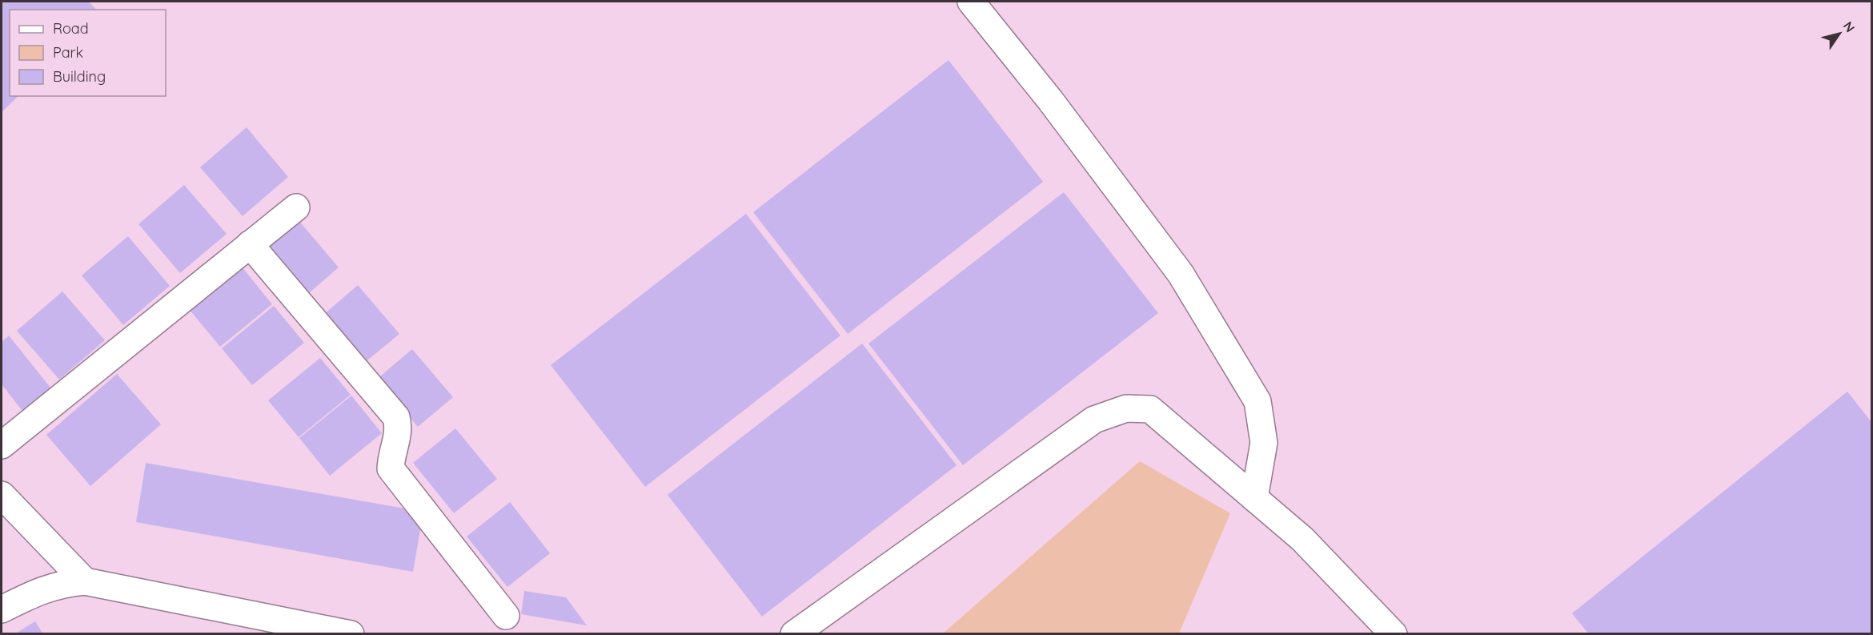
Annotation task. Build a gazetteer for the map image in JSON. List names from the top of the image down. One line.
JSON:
{"legend":["Road","Park","Building"],"north":"top right"}
